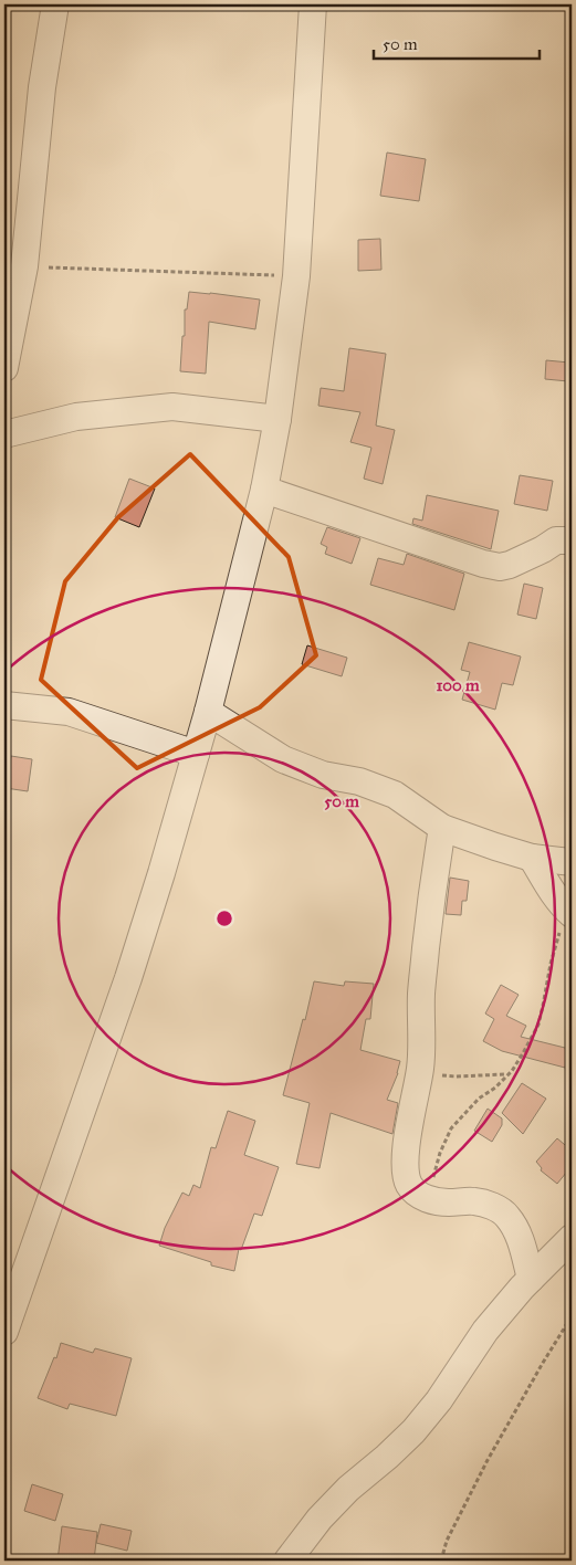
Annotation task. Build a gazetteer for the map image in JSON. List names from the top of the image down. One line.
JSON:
{"scale_bar":"50 m","rings":["100 m","50 m"]}
